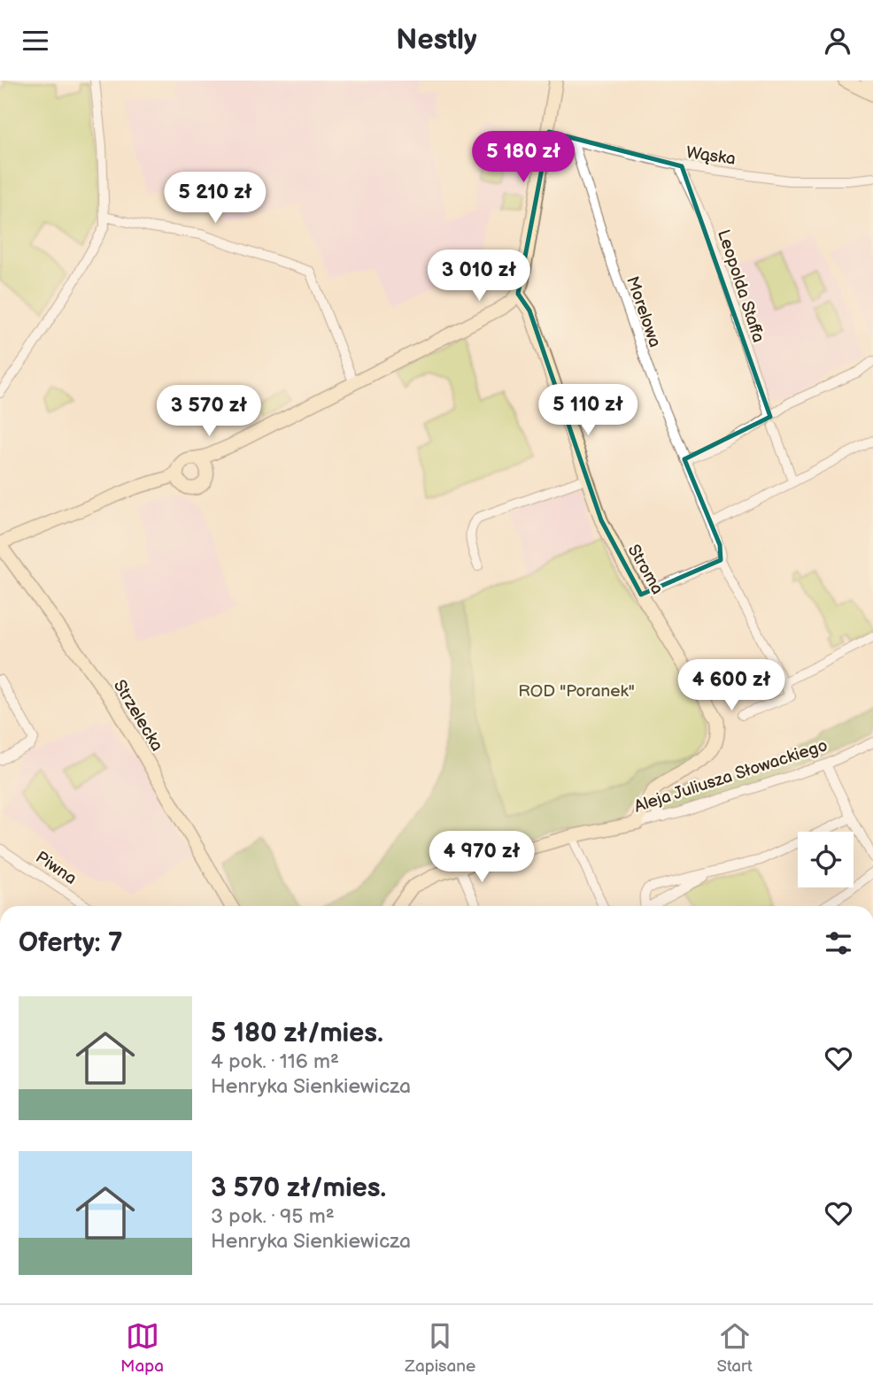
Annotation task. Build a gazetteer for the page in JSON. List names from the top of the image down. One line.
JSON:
{"streets":{"street":["Wąska","Leopolda Staffa","Morelowa","Stroma","Strzelecka","Aleja Juliusza Słowackiego","Piwna"]},"crossings":[["Wąska","Leopolda Staffa"],["Wąska","Morelowa"],["Stroma","Aleja Juliusza Słowackiego"]],"parks":["ROD \"Poranek\""],"page":{"header":"Nestly","price":["5 180 zł","5 210 zł","3 010 zł","5 110 zł","3 570 zł","4 600 zł","4 970 zł"],"heading":"Oferty: 7","list":[{"name":"5 180 zł/mies.","note":"4 pok. · 116 m² · Henryka Sienkiewicza"},{"name":"3 570 zł/mies.","note":"3 pok. · 95 m² · Henryka Sienkiewicza"}],"tabs":["Mapa","Zapisane","Start"]}}
